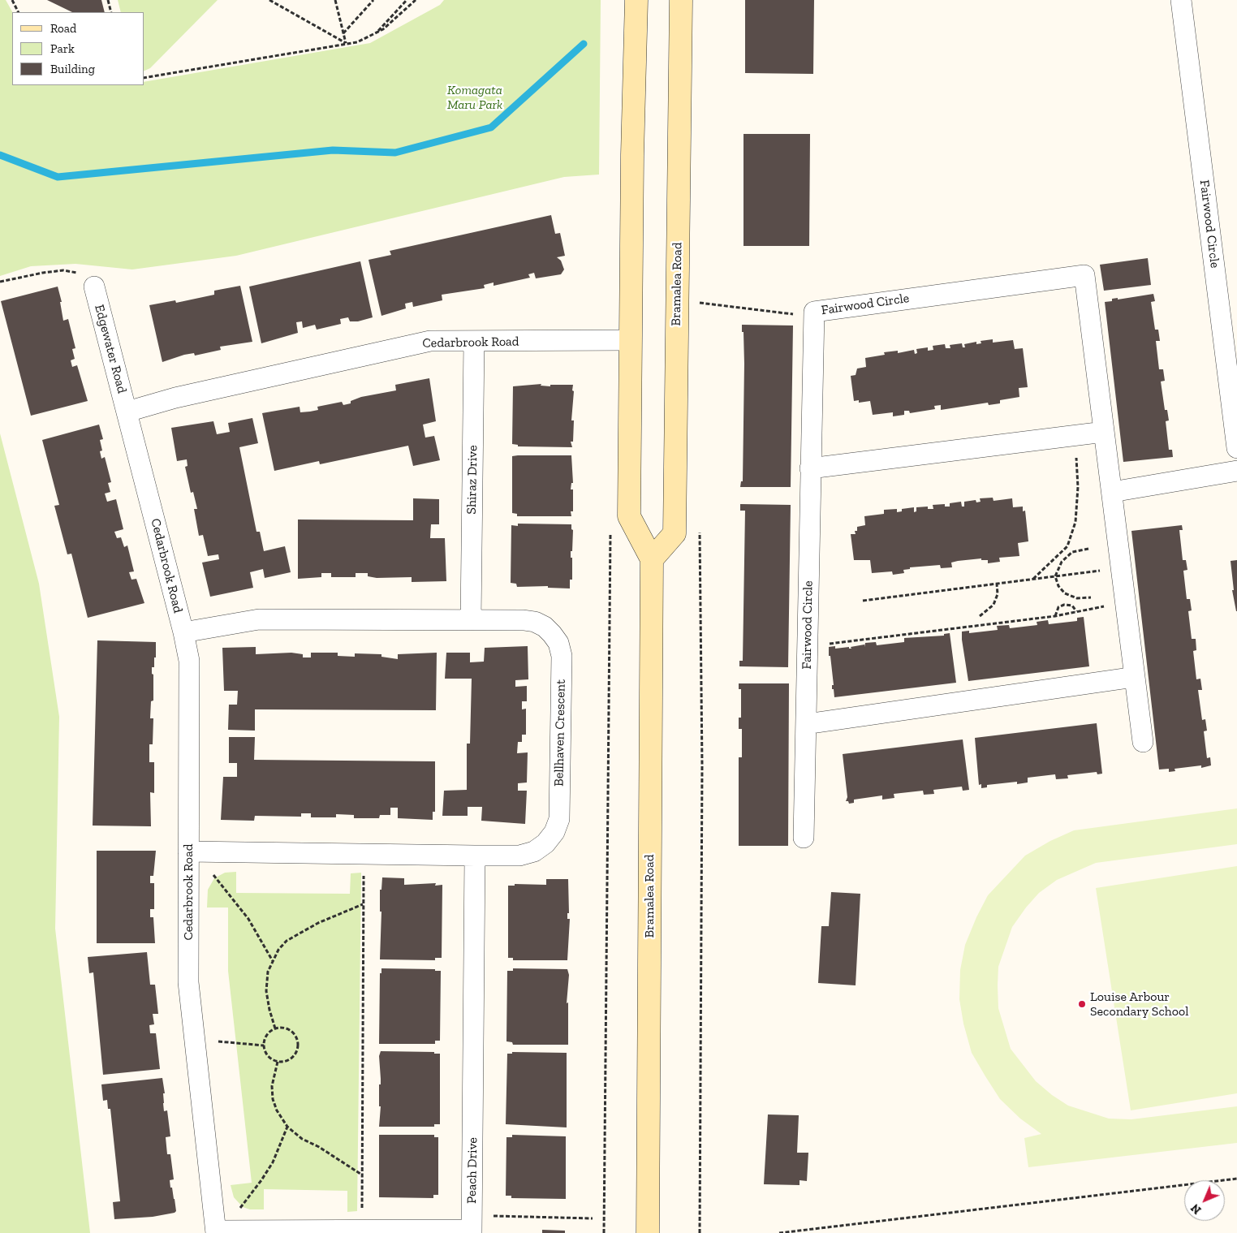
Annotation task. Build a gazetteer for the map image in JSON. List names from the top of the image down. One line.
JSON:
{"streets":{"main road":["Bramalea Road"],"street":["Fairwood Circle","Cedarbrook Road","Edgewater Road","Shiraz Drive","Bellhaven Crescent","Peach Drive"]},"crossings":[["Bramalea Road","Cedarbrook Road"],["Cedarbrook Road","Edgewater Road"],["Cedarbrook Road","Shiraz Drive"],["Cedarbrook Road","Bellhaven Crescent"],["Cedarbrook Road","Peach Drive"],["Shiraz Drive","Bellhaven Crescent"],["Bellhaven Crescent","Peach Drive"]],"parks":["Komagata Maru Park"],"places":["Louise Arbour Secondary School"],"legend":["Road","Park","Building"],"north":"bottom left"}
